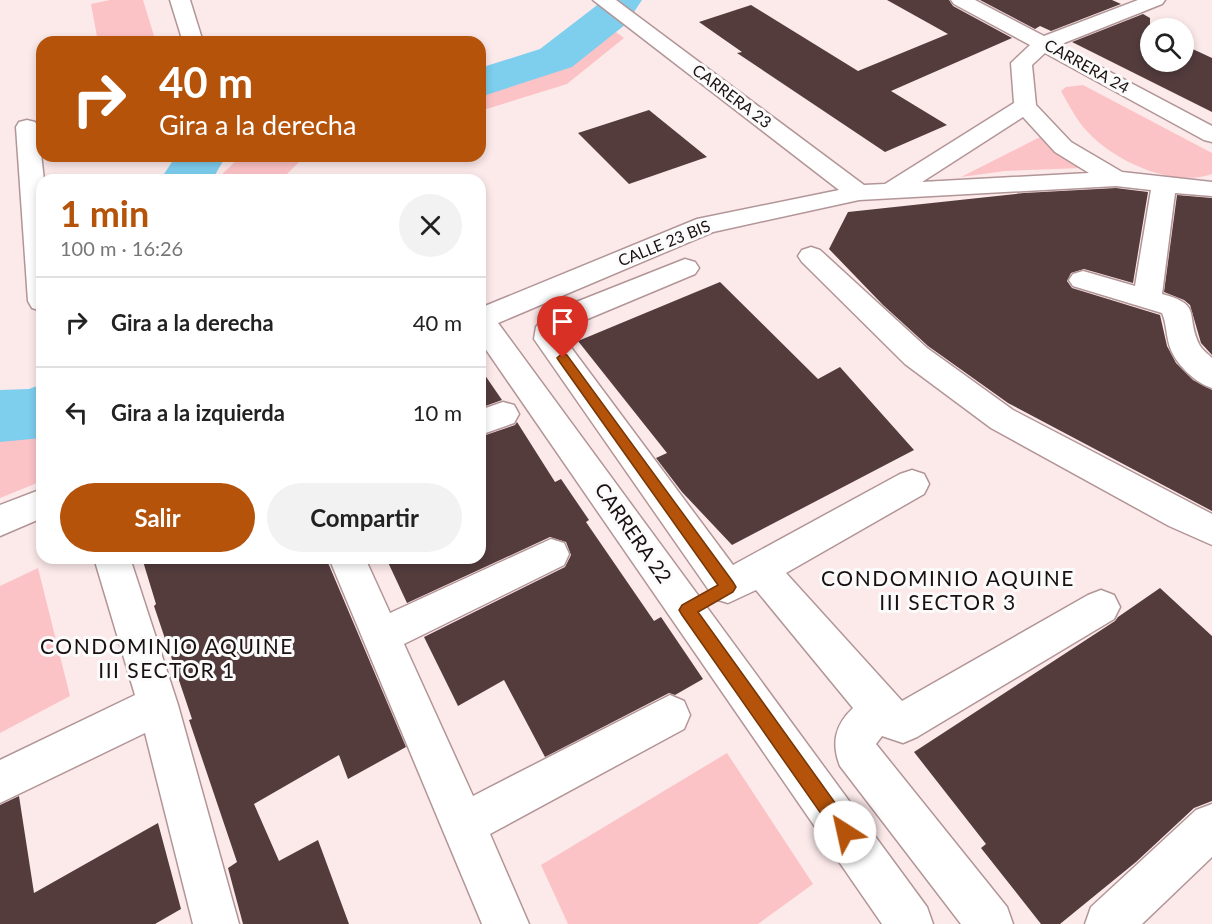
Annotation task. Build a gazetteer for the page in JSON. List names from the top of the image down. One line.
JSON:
{"streets":{"street":["CARRERA 24","CARRERA 23","CALLE 23 BIS","CARRERA 22"]},"crossings":[["CARRERA 23","CALLE 23 BIS"]],"districts":["CONDOMINIO AQUINE III SECTOR 3","CONDOMINIO AQUINE III SECTOR 1"],"page":{"turn":["40 m","Gira a la derecha"],"heading":["1 min","100 m · 16:26"],"list":[{"name":"Gira a la derecha","value":"40 m"},{"name":"Gira a la izquierda","value":"10 m"}],"buttons":["Salir","Compartir"]}}
